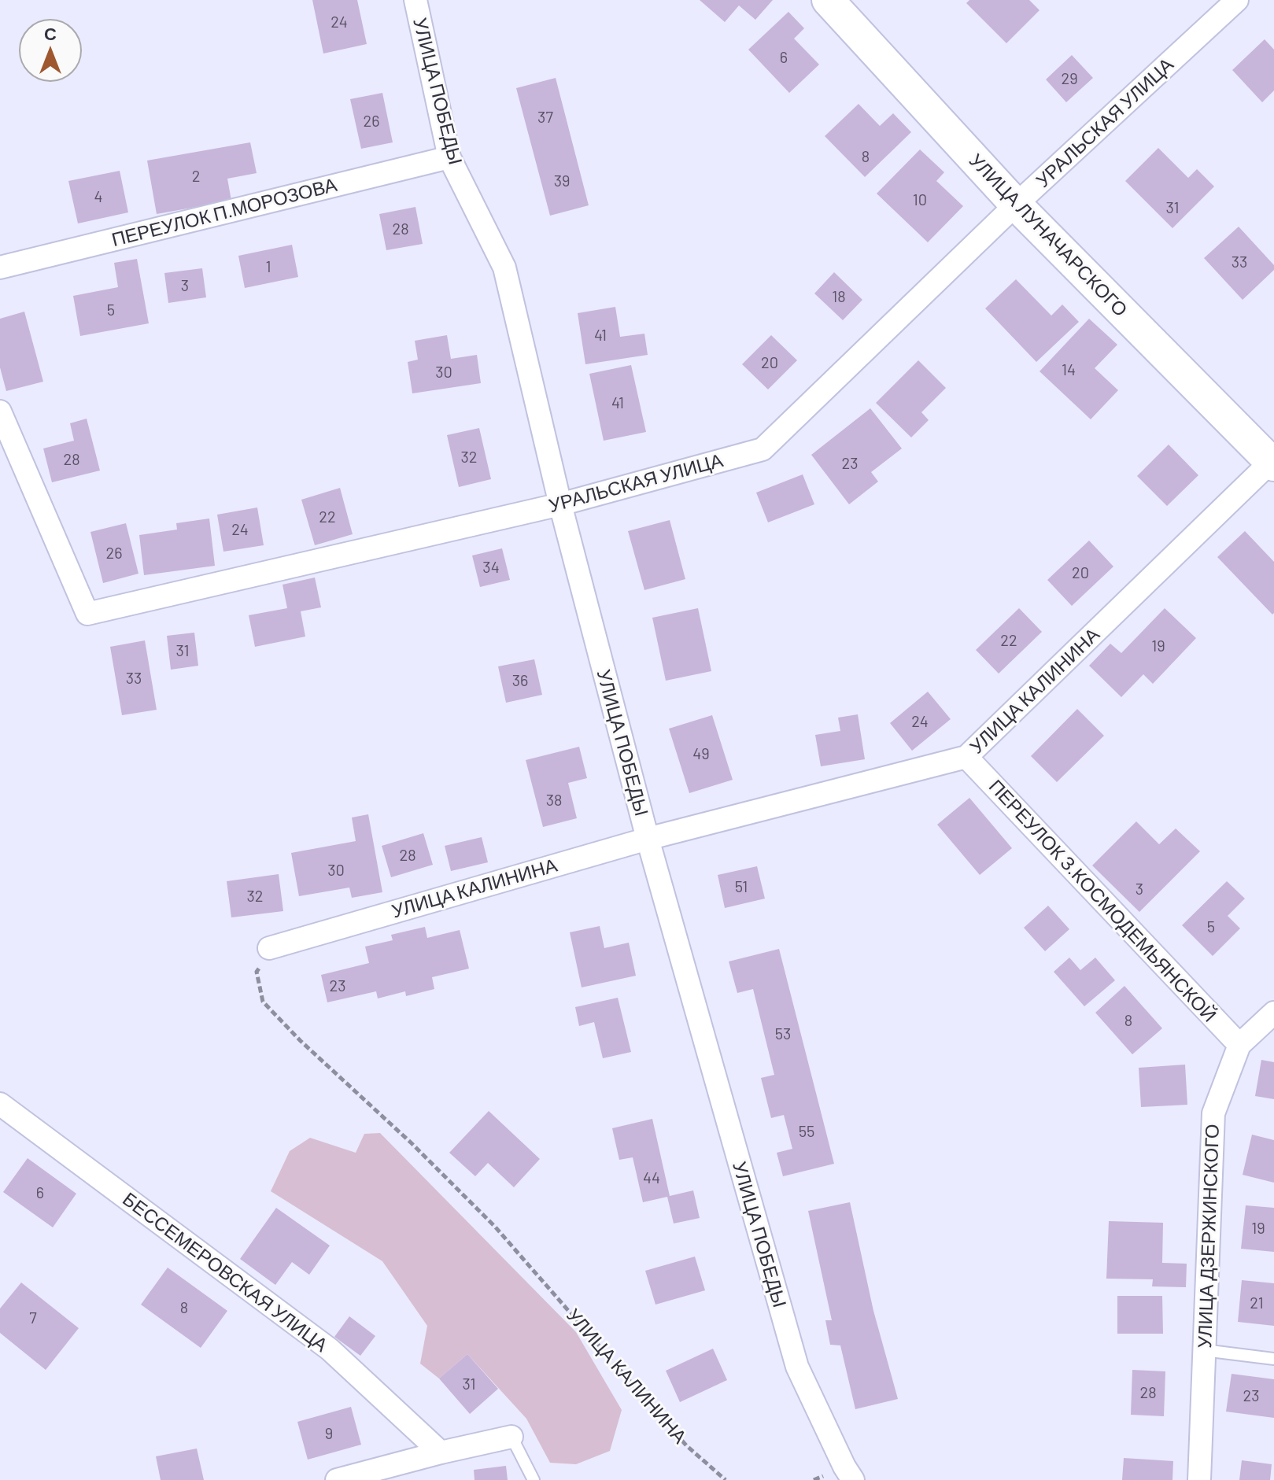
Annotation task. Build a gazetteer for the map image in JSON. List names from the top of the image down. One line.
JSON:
{"streets":{"street":["УЛИЦА ПОБЕДЫ","УРАЛЬСКАЯ УЛИЦА","ПЕРЕУЛОК П.МОРОЗОВА","УЛИЦА ЛУНАЧАРСКОГО","УЛИЦА КАЛИНИНА","ПЕРЕУЛОК З.КОСМОДЕМЬЯНСКОЙ","УЛИЦА ДЗЕРЖИНСКОГО","БЕССЕМЕРОВСКАЯ УЛИЦА"]},"crossings":[["УЛИЦА ПОБЕДЫ","УРАЛЬСКАЯ УЛИЦА"],["УЛИЦА ПОБЕДЫ","ПЕРЕУЛОК П.МОРОЗОВА"],["УЛИЦА ПОБЕДЫ","УЛИЦА КАЛИНИНА"],["УРАЛЬСКАЯ УЛИЦА","УЛИЦА ЛУНАЧАРСКОГО"],["УЛИЦА ЛУНАЧАРСКОГО","УЛИЦА КАЛИНИНА"],["УЛИЦА КАЛИНИНА","ПЕРЕУЛОК З.КОСМОДЕМЬЯНСКОЙ"],["ПЕРЕУЛОК З.КОСМОДЕМЬЯНСКОЙ","УЛИЦА ДЗЕРЖИНСКОГО"]],"house_numbers":["24","6","29","37","26","8","2","39","4","10","31","28","33","1","3","18","5","41","20","14","30","41","32","28","23","22","24","26","34","20","22","19","31","33","36","24","49","38","28","30","51","3","32","5","23","8","53","55","44","6","19","21","8","7","31","28","23","9"],"north":"top"}
